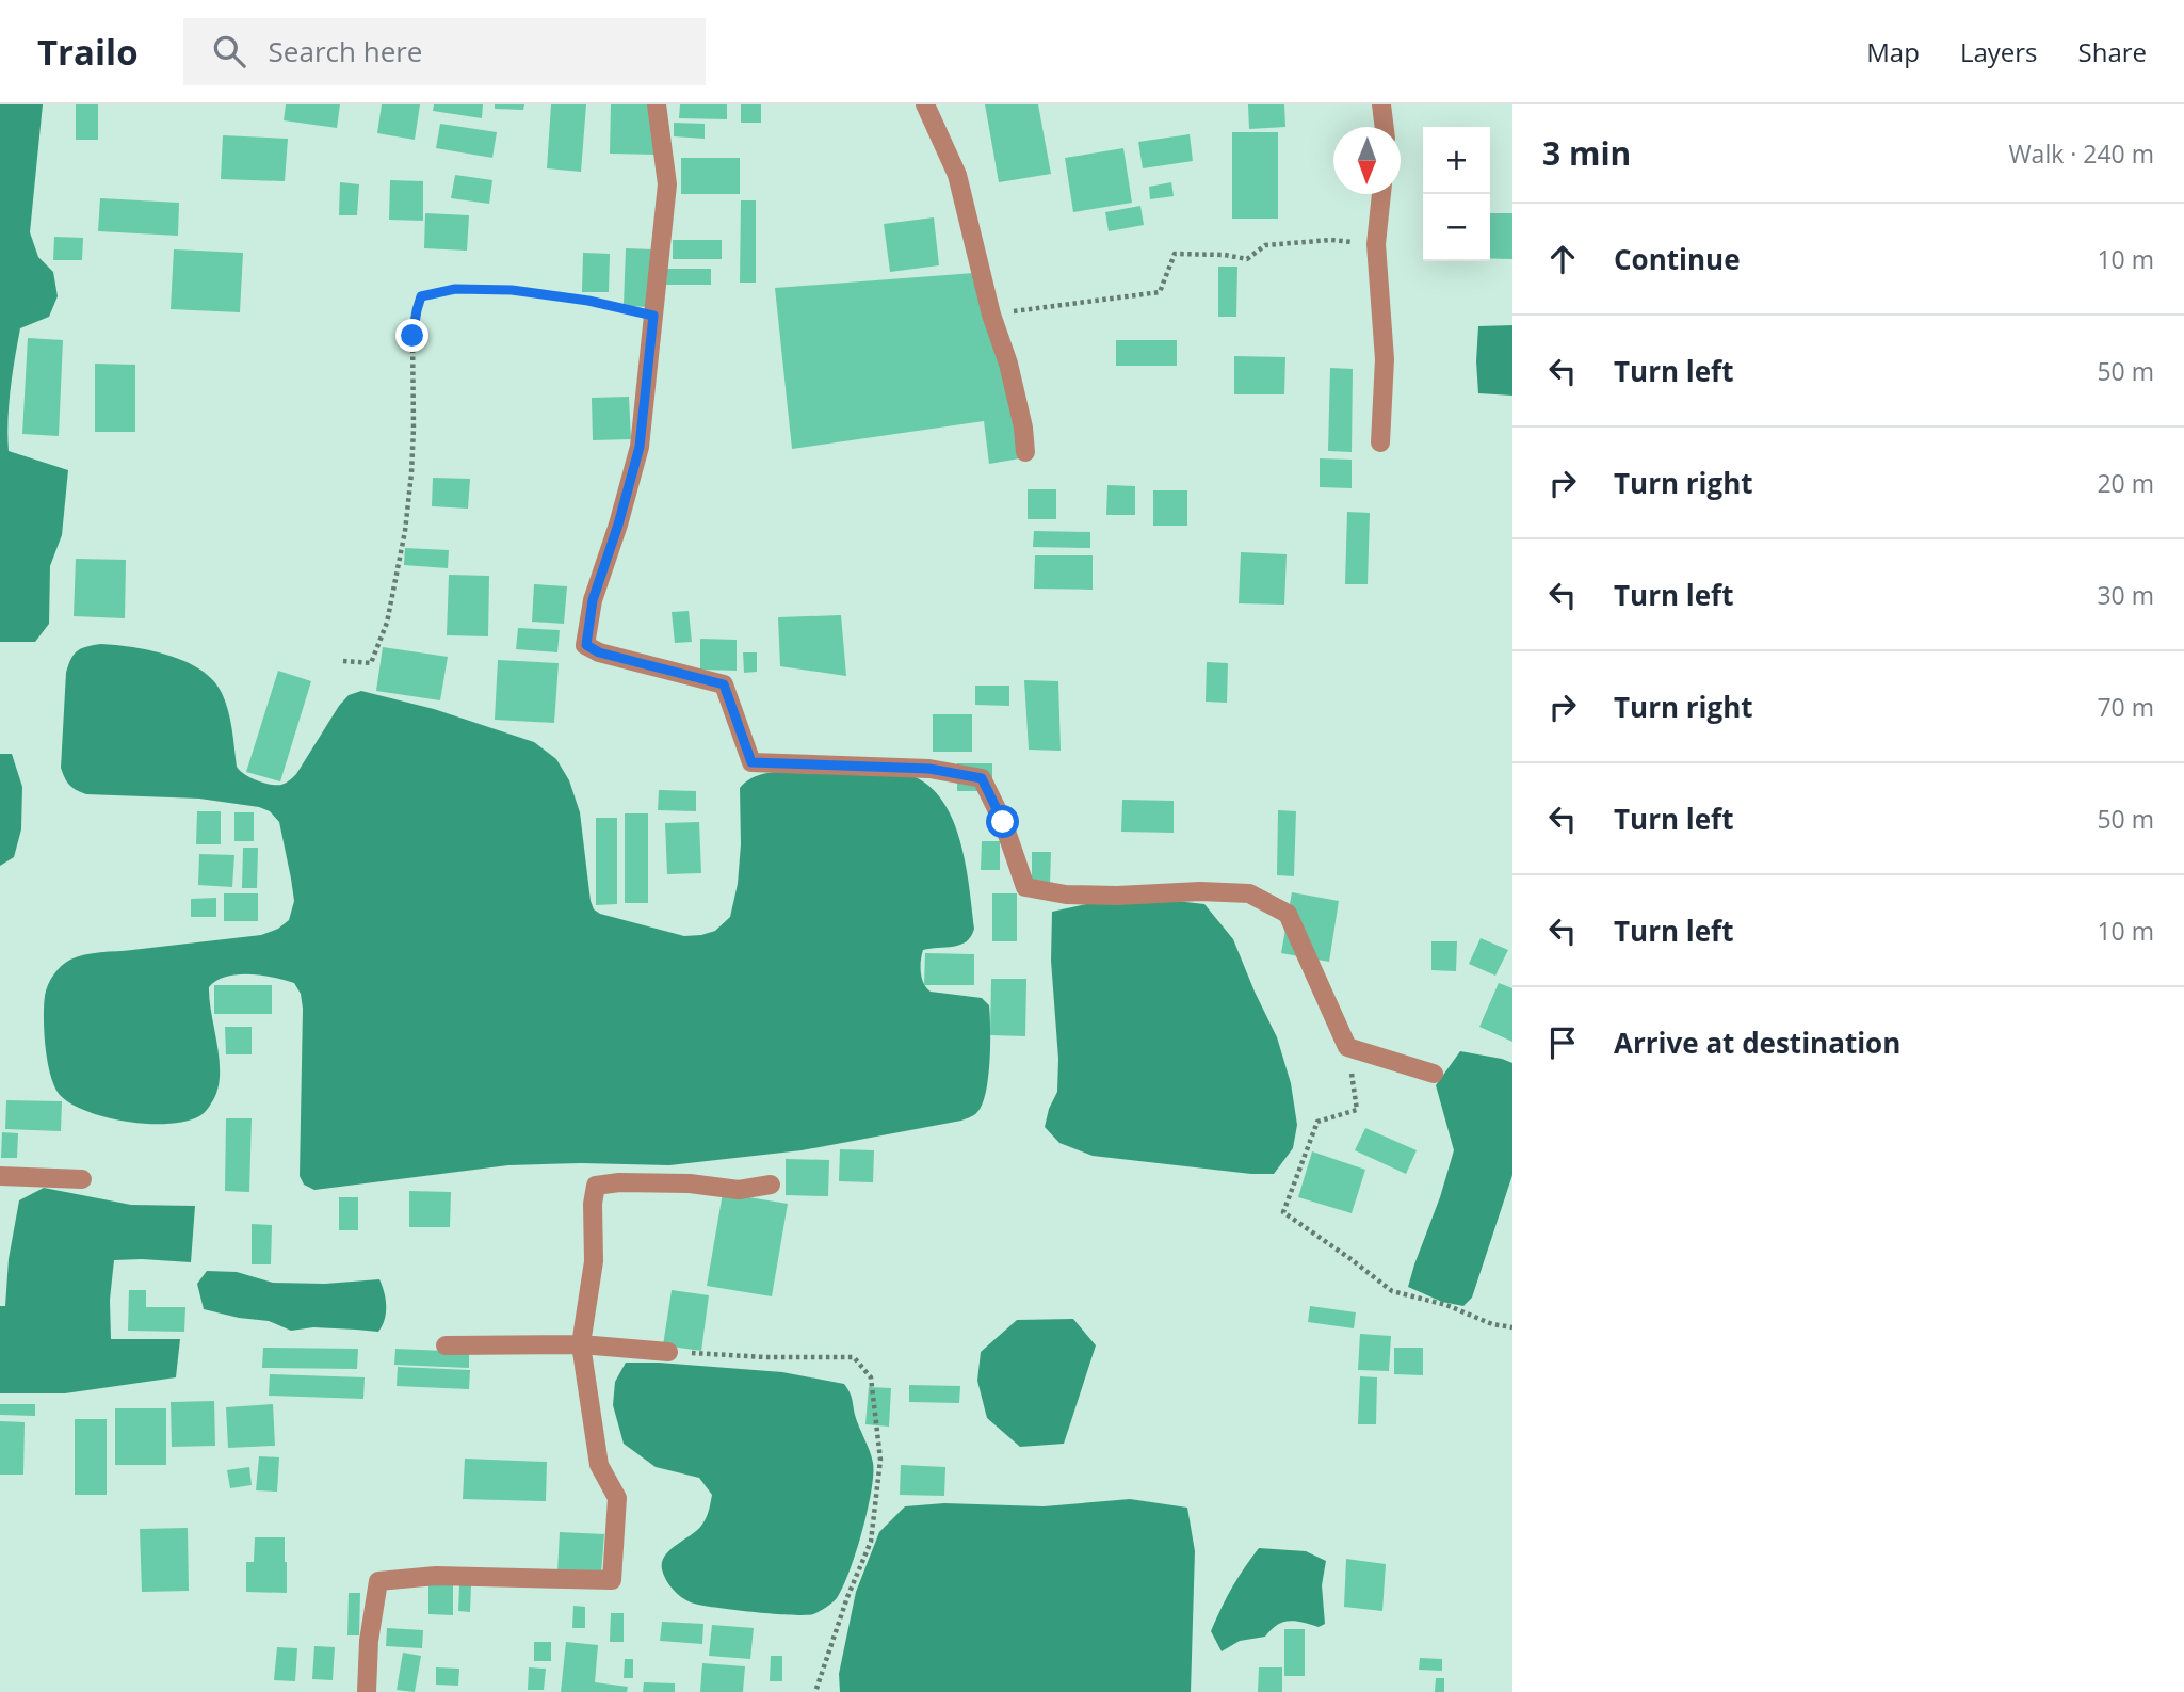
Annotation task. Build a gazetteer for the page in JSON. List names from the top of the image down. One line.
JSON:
{"north":"bottom","page":{"header":"Trailo","search":"Search here","nav":["Map","Layers","Share"],"heading":["3 min","Walk · 240 m"],"map_buttons":["+","−"],"list":[["Continue","10 m"],["Turn left","50 m"],["Turn right","20 m"],["Turn left","30 m"],["Turn right","70 m"],["Turn left","50 m"],["Turn left","10 m"],"Arrive at destination"]}}
